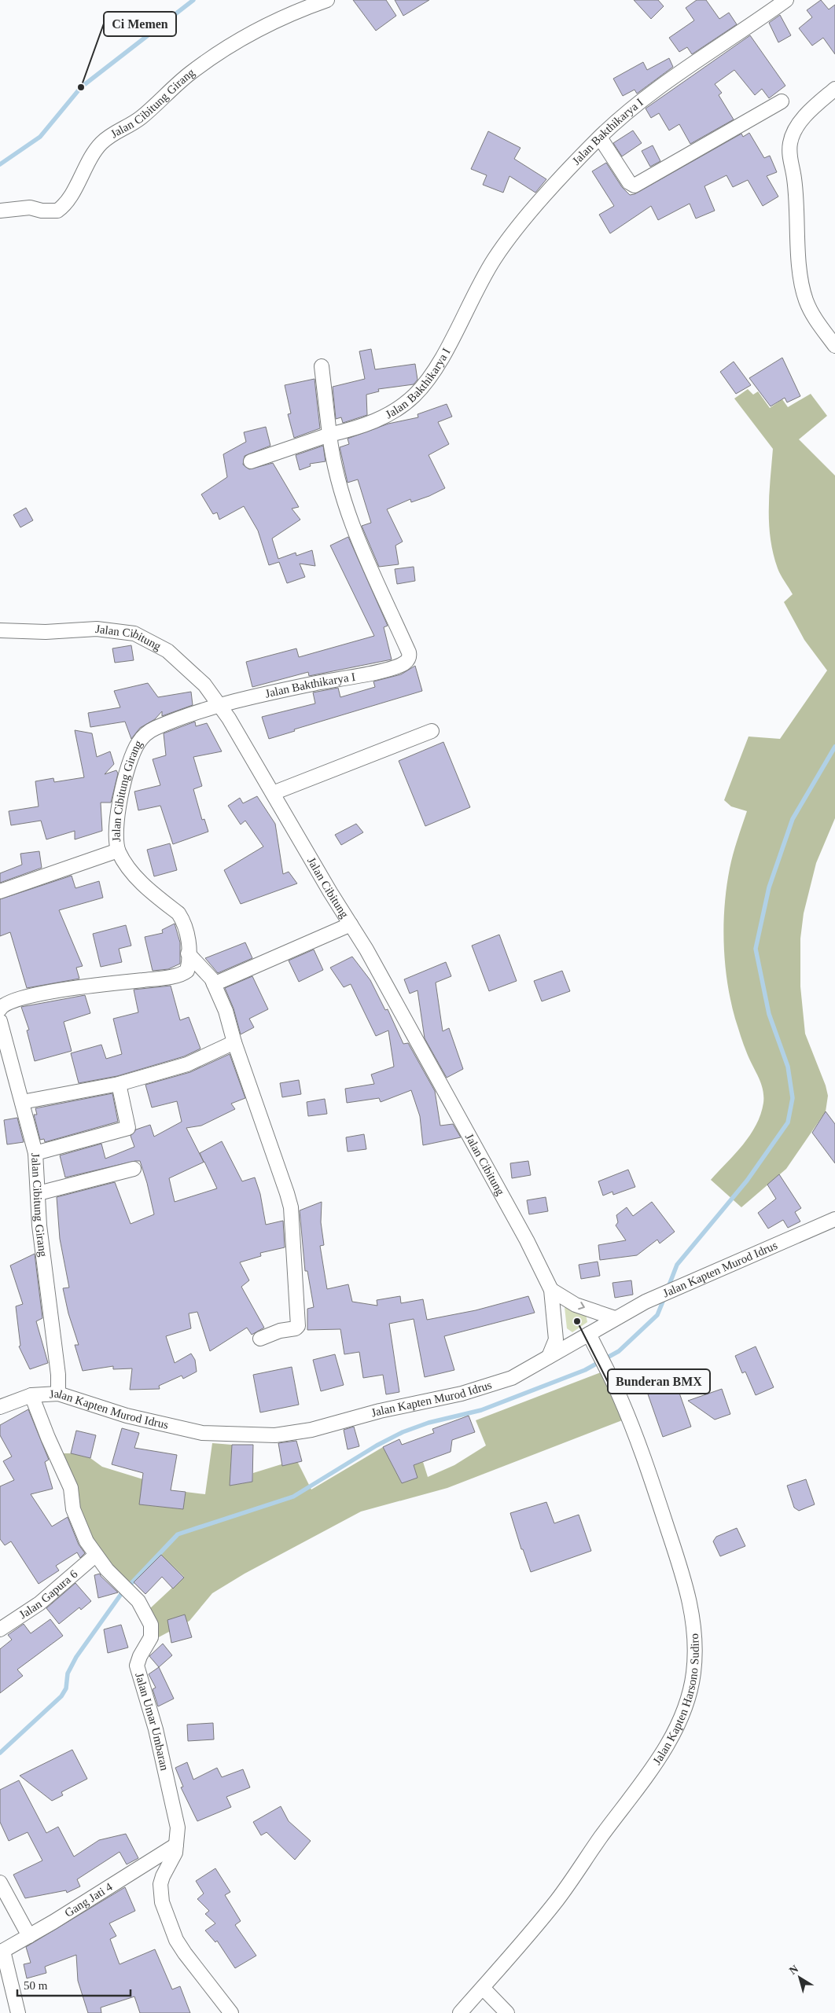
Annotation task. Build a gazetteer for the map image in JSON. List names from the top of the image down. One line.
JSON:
{"streets":{"street":["Jalan Cibitung Girang","Jalan Bakthikarya I","Jalan Cibitung","Jalan Kapten Murod Idrus","Jalan Gapura 6","Jalan Kapten Harsono Sudiro","Jalan Umar Umbaran","Gang Jati 4"]},"crossings":[["Jalan Cibitung Girang","Jalan Bakthikarya I"],["Jalan Cibitung Girang","Jalan Cibitung"],["Jalan Cibitung Girang","Jalan Kapten Murod Idrus"],["Jalan Bakthikarya I","Jalan Cibitung"],["Jalan Kapten Murod Idrus","Jalan Kapten Harsono Sudiro"],["Jalan Kapten Murod Idrus","Jalan Umar Umbaran"],["Jalan Gapura 6","Jalan Umar Umbaran"],["Jalan Umar Umbaran","Gang Jati 4"]],"places":["Ci Memen","Bunderan BMX"],"scale_bar":"50 m","north":"top left"}
